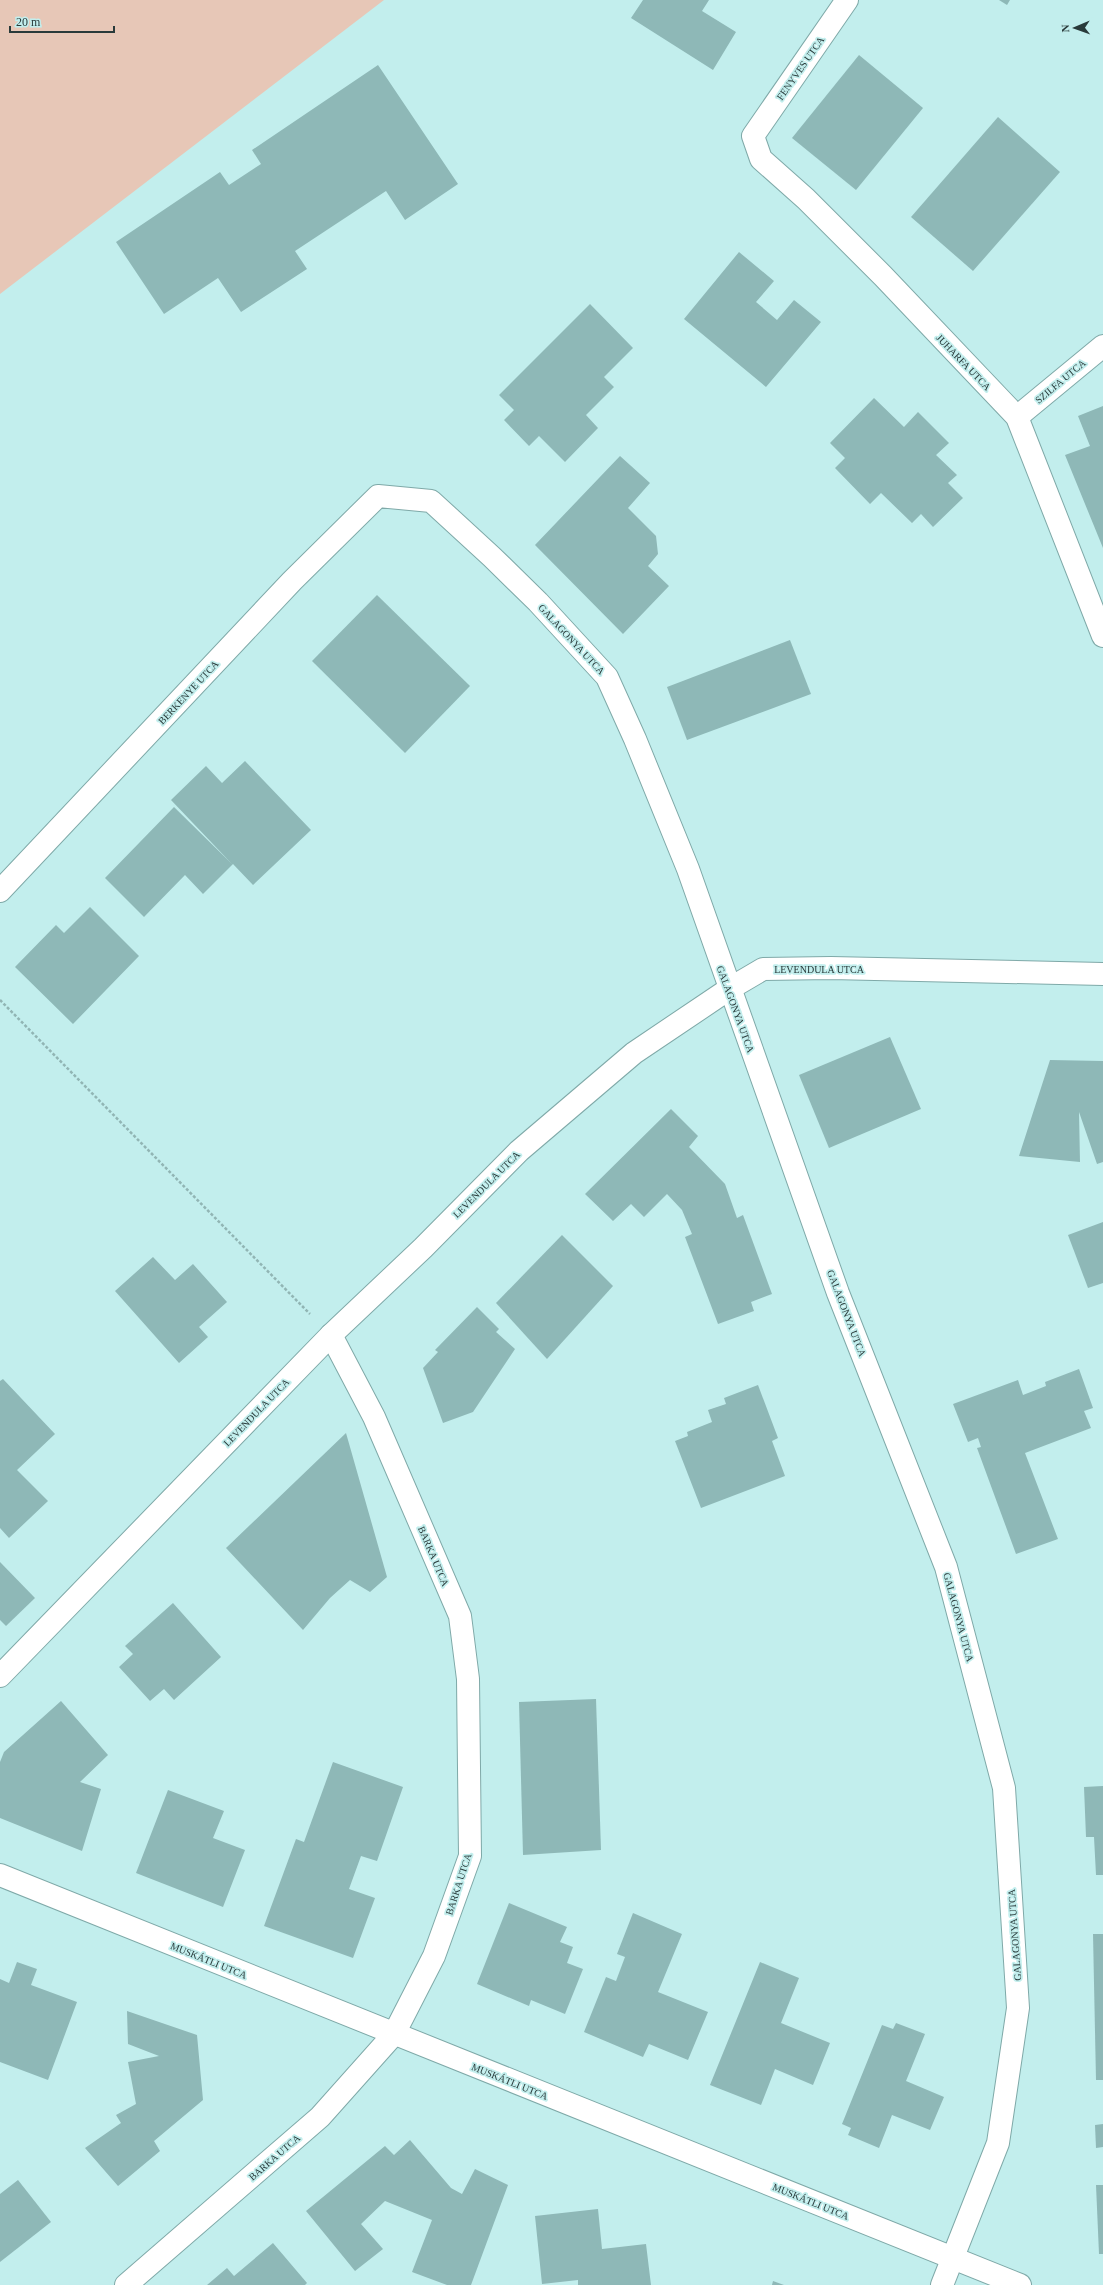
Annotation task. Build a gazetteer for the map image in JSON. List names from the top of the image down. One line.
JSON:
{"streets":{"street":["FENYVES UTCA","JUHARFA UTCA","SZILFA UTCA","GALAGONYA UTCA","BERKENYE UTCA","LEVENDULA UTCA","BARKA UTCA","MUSKÁTLI UTCA"]},"crossings":[["FENYVES UTCA","JUHARFA UTCA"],["JUHARFA UTCA","SZILFA UTCA"],["GALAGONYA UTCA","BERKENYE UTCA"],["GALAGONYA UTCA","LEVENDULA UTCA"],["GALAGONYA UTCA","MUSKÁTLI UTCA"],["LEVENDULA UTCA","BARKA UTCA"],["BARKA UTCA","MUSKÁTLI UTCA"]],"scale_bar":"20 m","north":"left"}
